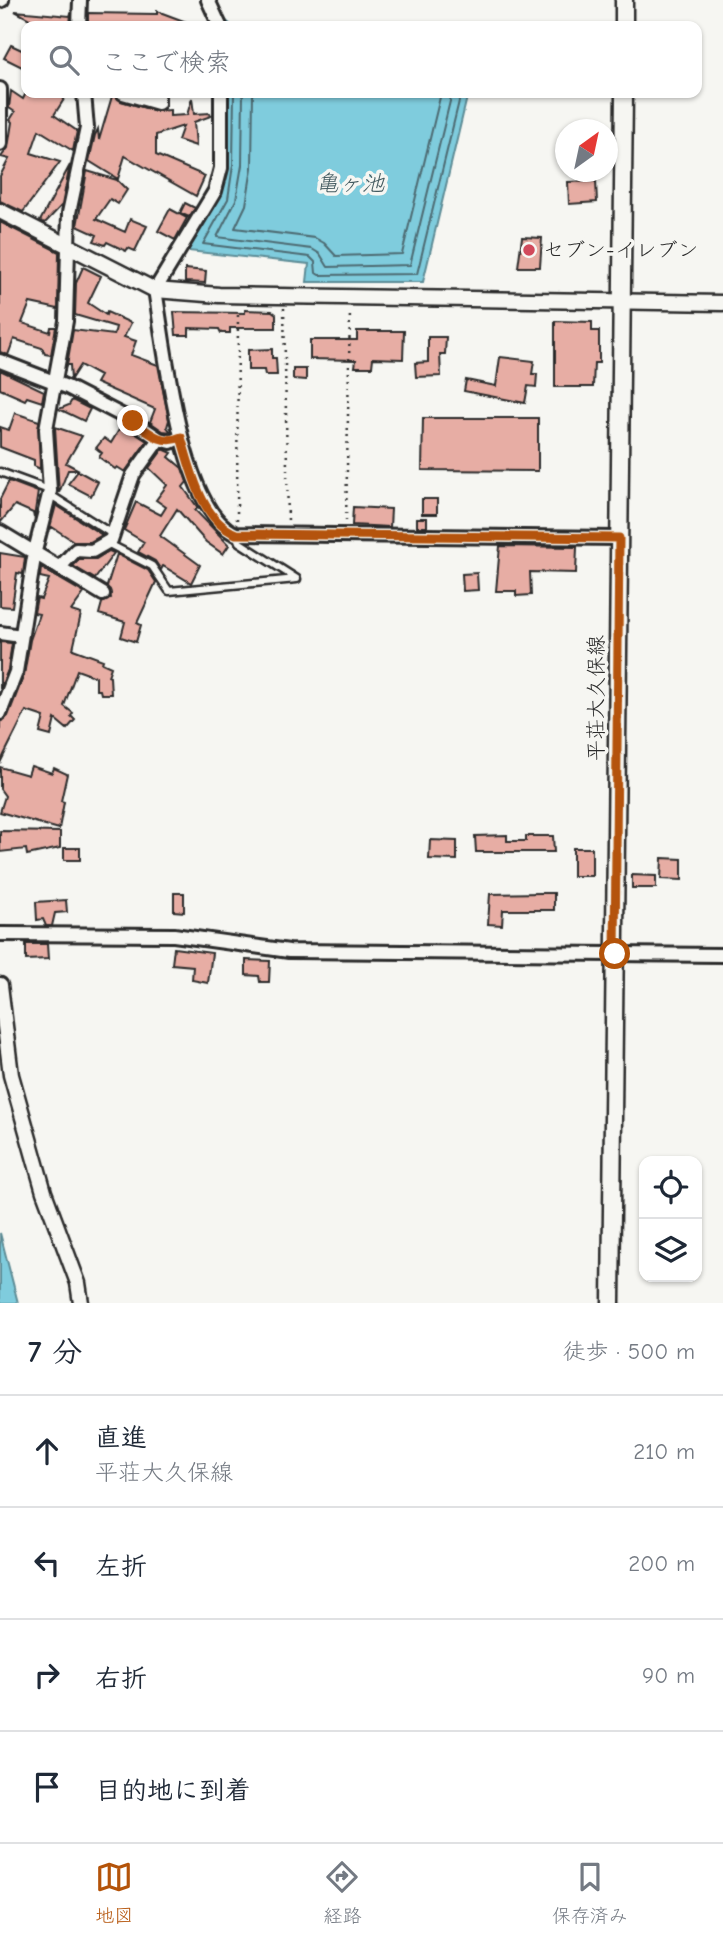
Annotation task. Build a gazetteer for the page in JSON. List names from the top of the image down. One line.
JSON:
{"streets":{"main road":["平荘大久保線"]},"water":["亀ヶ池"],"places":["セブン-イレブン"],"north":"top right","page":{"search":"ここで検索","heading":["7 分","徒歩 · 500 m"],"list":[["直進","平荘大久保線","210 m"],["左折","200 m"],["右折","90 m"],"目的地に到着"],"nav":["地図","経路","保存済み"]}}
